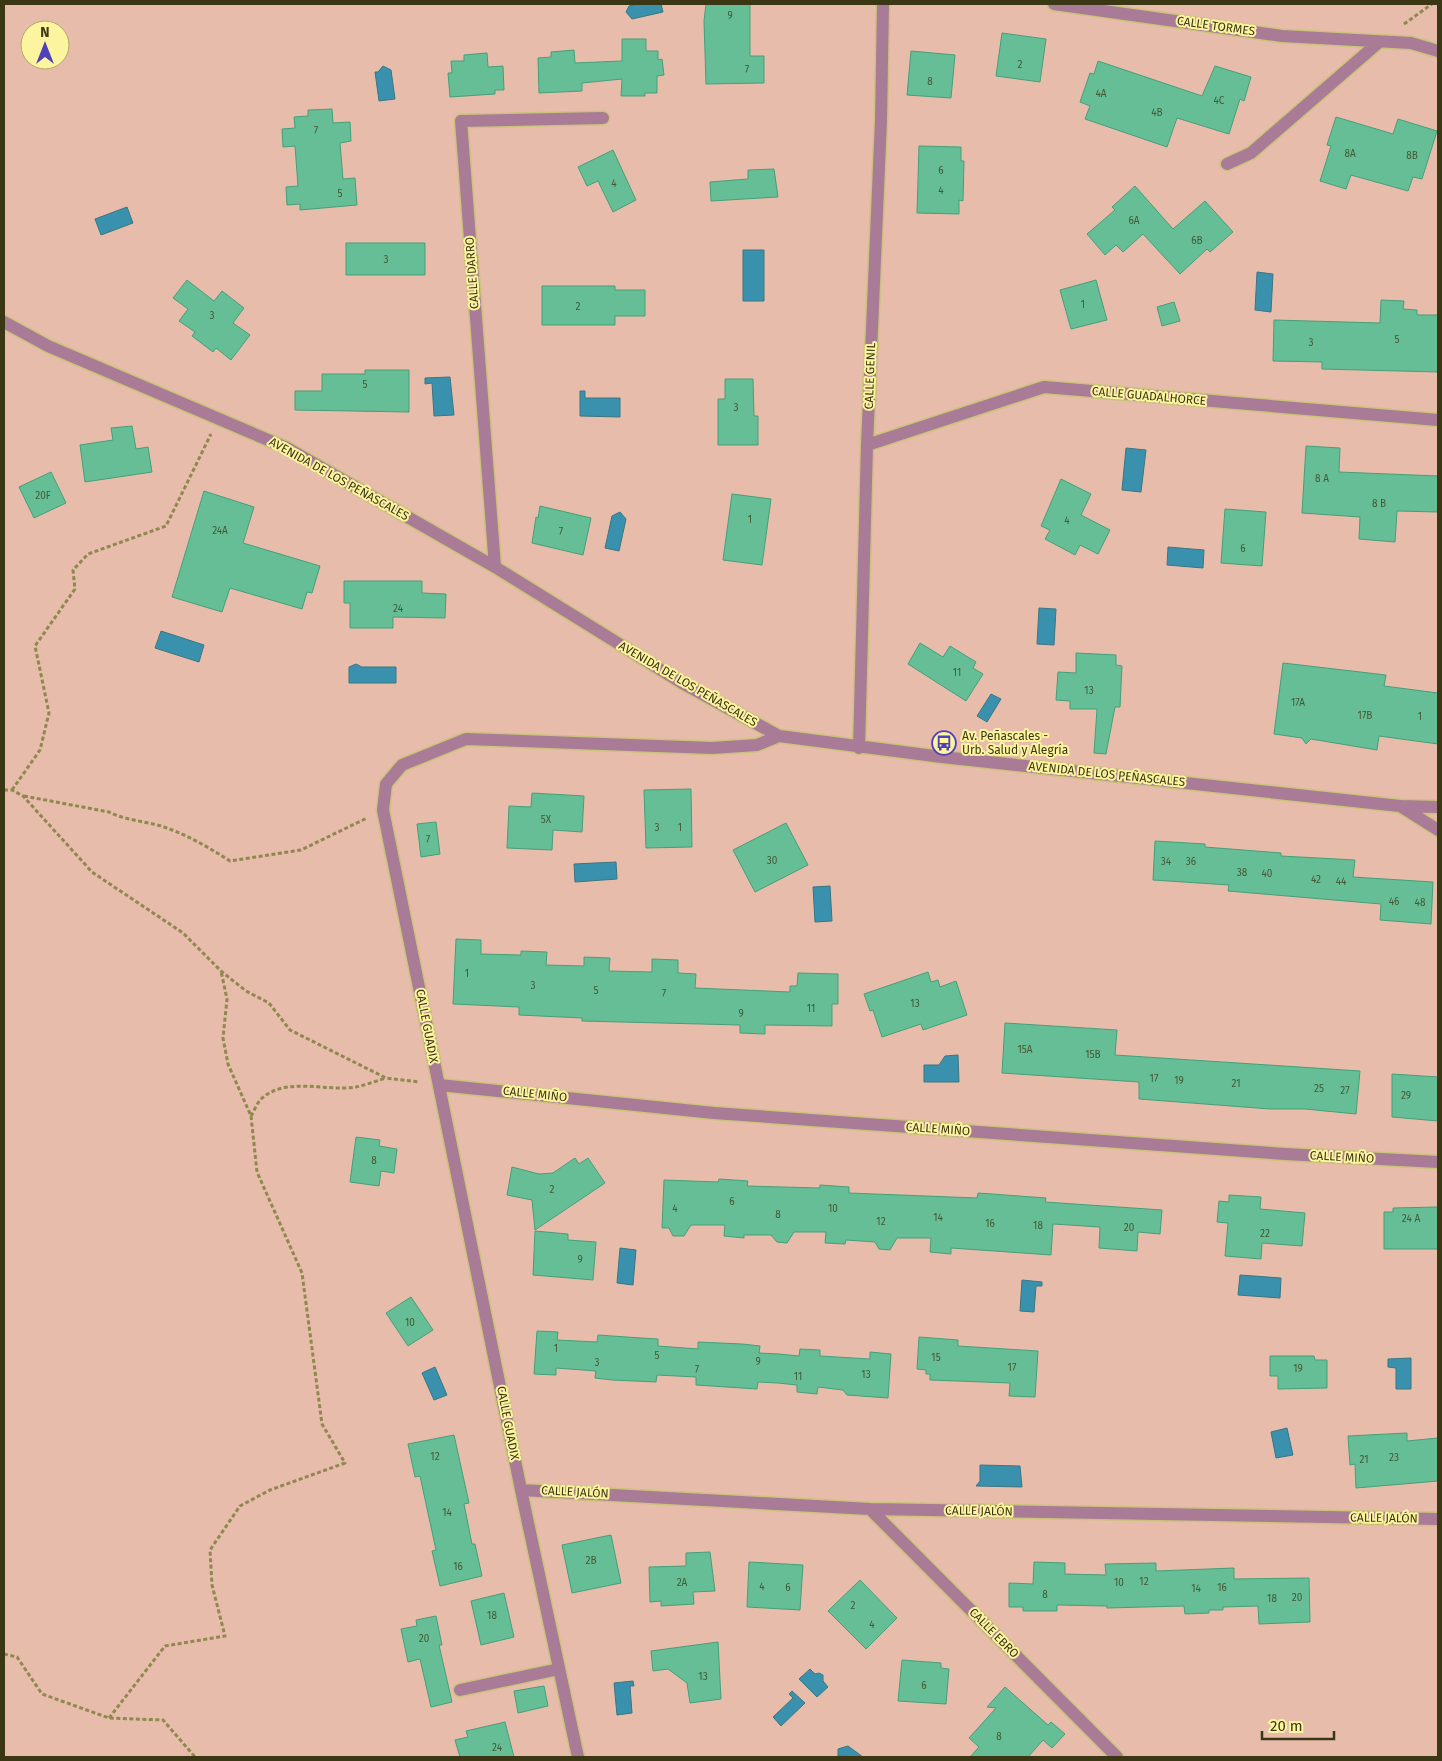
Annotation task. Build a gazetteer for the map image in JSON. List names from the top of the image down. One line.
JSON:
{"streets":{"street":["CALLE TORMES","CALLE DARRO","CALLE GENIL","CALLE GUADALHORCE","AVENIDA DE LOS PEÑASCALES","CALLE GUADIX","CALLE MIÑO","CALLE JALÓN","CALLE EBRO"]},"crossings":[["CALLE DARRO","AVENIDA DE LOS PEÑASCALES"],["CALLE GENIL","CALLE GUADALHORCE"],["CALLE GENIL","AVENIDA DE LOS PEÑASCALES"],["AVENIDA DE LOS PEÑASCALES","CALLE GUADIX"],["CALLE GUADIX","CALLE MIÑO"],["CALLE GUADIX","CALLE JALÓN"],["CALLE JALÓN","CALLE EBRO"]],"places":{"bus stop":["Av. Peñascales - Urb. Salud y Alegría"]},"house_numbers":["9","2","7","8","4A","4C","4B","7","8A","8B","6","4","4","5","6A","6B","3","1","2","3","5","3","5","3","8 A","20F","8 B","1","4","24A","7","6","24","11","13","17A","17B","1","5X","3","1","7","30","34","36","38","40","42","44","46","48","1","3","5","7","13","11","9","15A","15B","17","19","21","25","27","29","8","2","6","4","10","8","14","24 A","12","16","18","20","22","9","10","1","5","15","9","3","17","19","7","13","11","12","23","21","14","2B","16","12","2A","10","4","6","16","14","8","20","18","2","18","4","20","13","6","8","24"],"scale_bar":"20 m","north":"top"}
